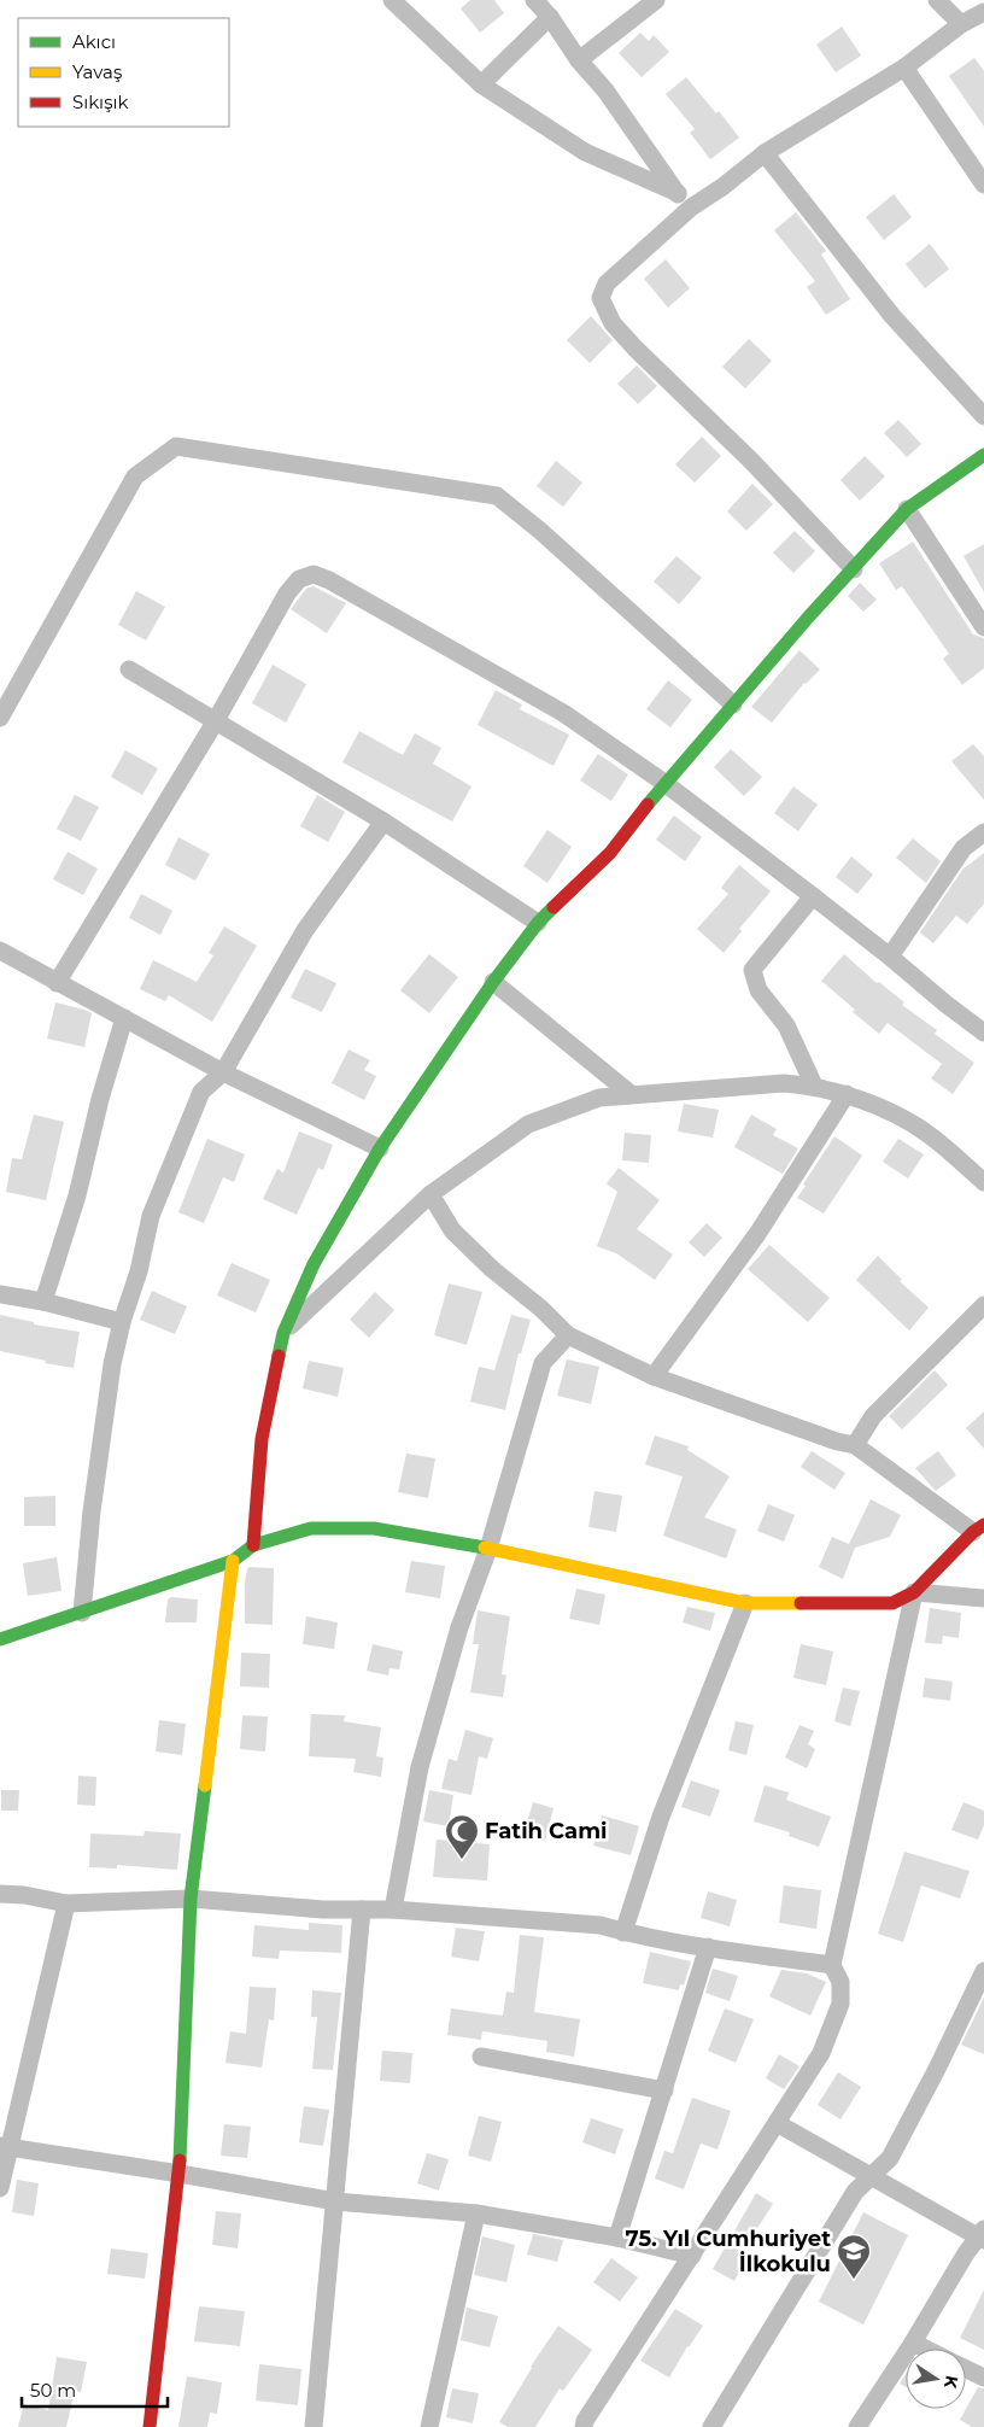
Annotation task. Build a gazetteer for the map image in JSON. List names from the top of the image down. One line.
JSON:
{"places":{"mosque":["Fatih Cami"],"school or university":["75. Yıl Cumhuriyet İlkokulu"]},"legend":["Akıcı","Yavaş","Sıkışık"],"scale_bar":"50 m","north":"right"}
